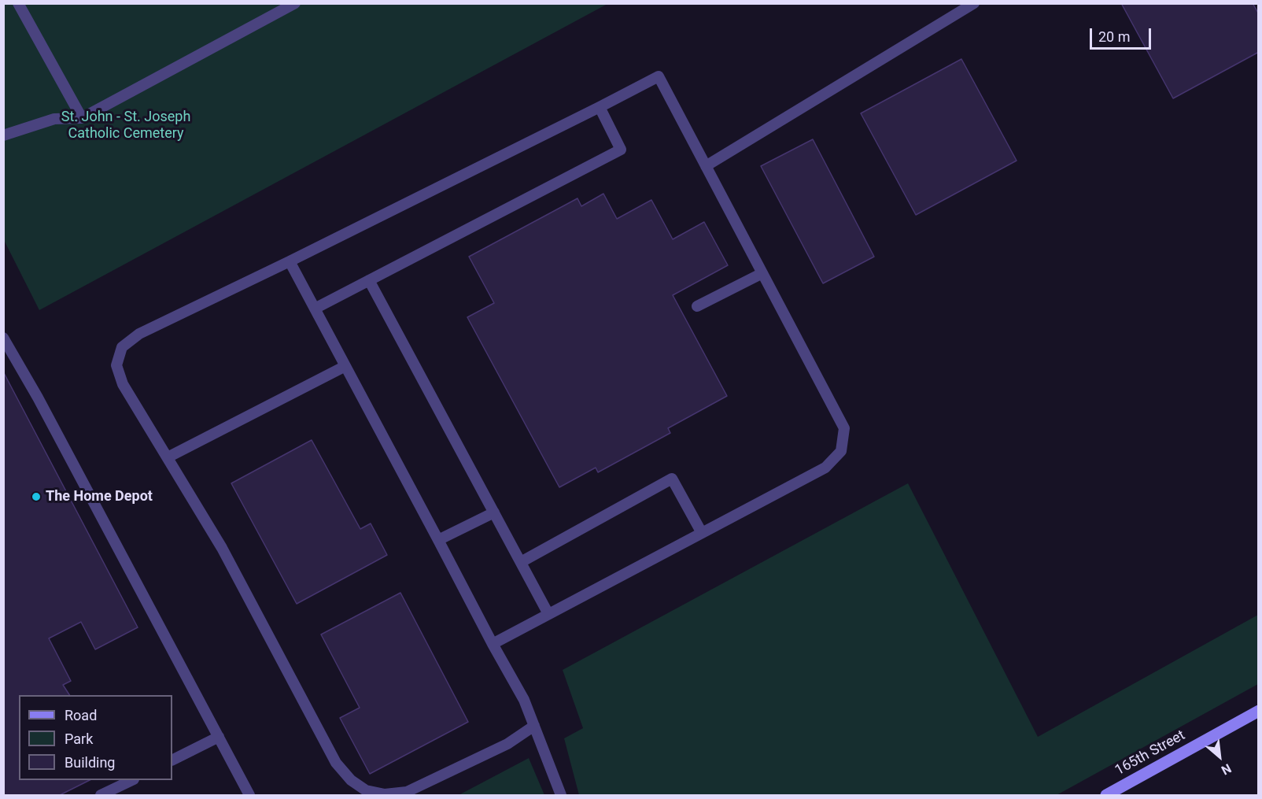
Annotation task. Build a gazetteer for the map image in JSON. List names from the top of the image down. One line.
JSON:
{"streets":{"main road":["165th Street"]},"parks":["St. John - St. Joseph Catholic Cemetery"],"places":["The Home Depot"],"legend":["Road","Park","Building"],"scale_bar":"20 m","north":"bottom right"}
